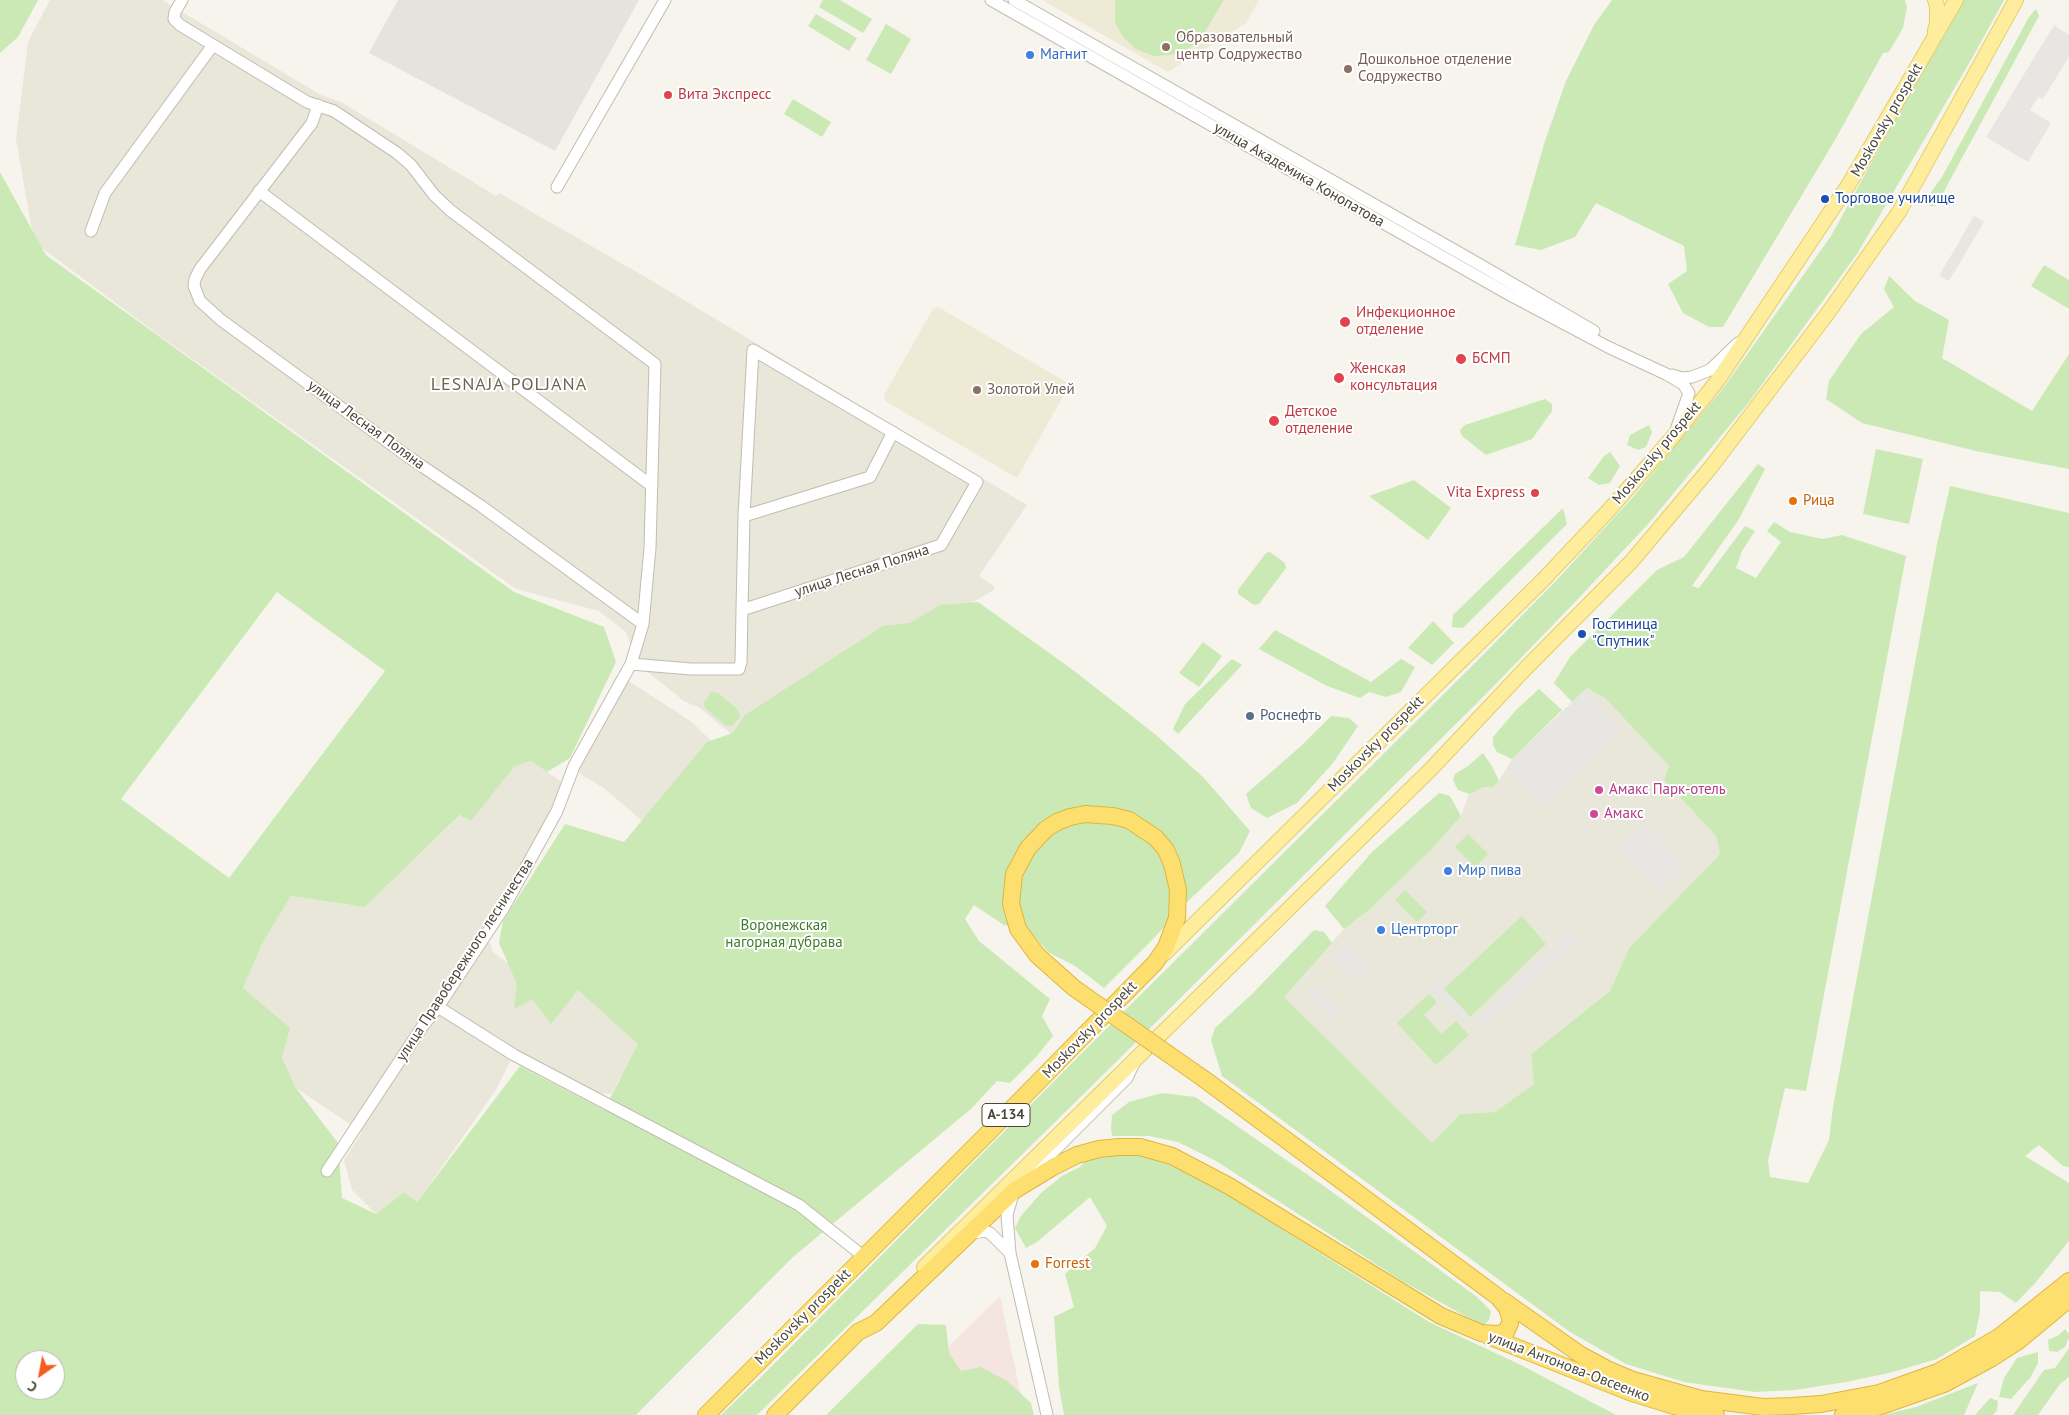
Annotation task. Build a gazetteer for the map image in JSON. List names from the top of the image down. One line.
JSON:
{"streets":{"highway":["Moskovsky prospekt","А-134","улица Антонова-Овсеенко"],"street":["улица Академика Конопатова","улица Лесная Поляна","улица Правобережного лесничества"]},"crossings":[["Moskovsky prospekt","улица Антонова-Овсеенко"]],"districts":["LESNAJA POLJANA"],"parks":["Воронежская нагорная дубрава"],"places":["Образовательный центр Содружество","Магнит","Дошкольное отделение Содружество","Вита Экспресс","Торговое училище","Инфекционное отделение","БСМП","Женская консультация","Золотой Улей","Детское отделение","Vita Express","Рица","Гостиница \"Спутник\"","Роснефть","Амакс Парк-отель","Амакс","Мир пива","Центрторг","Forrest"],"north":"bottom left"}
